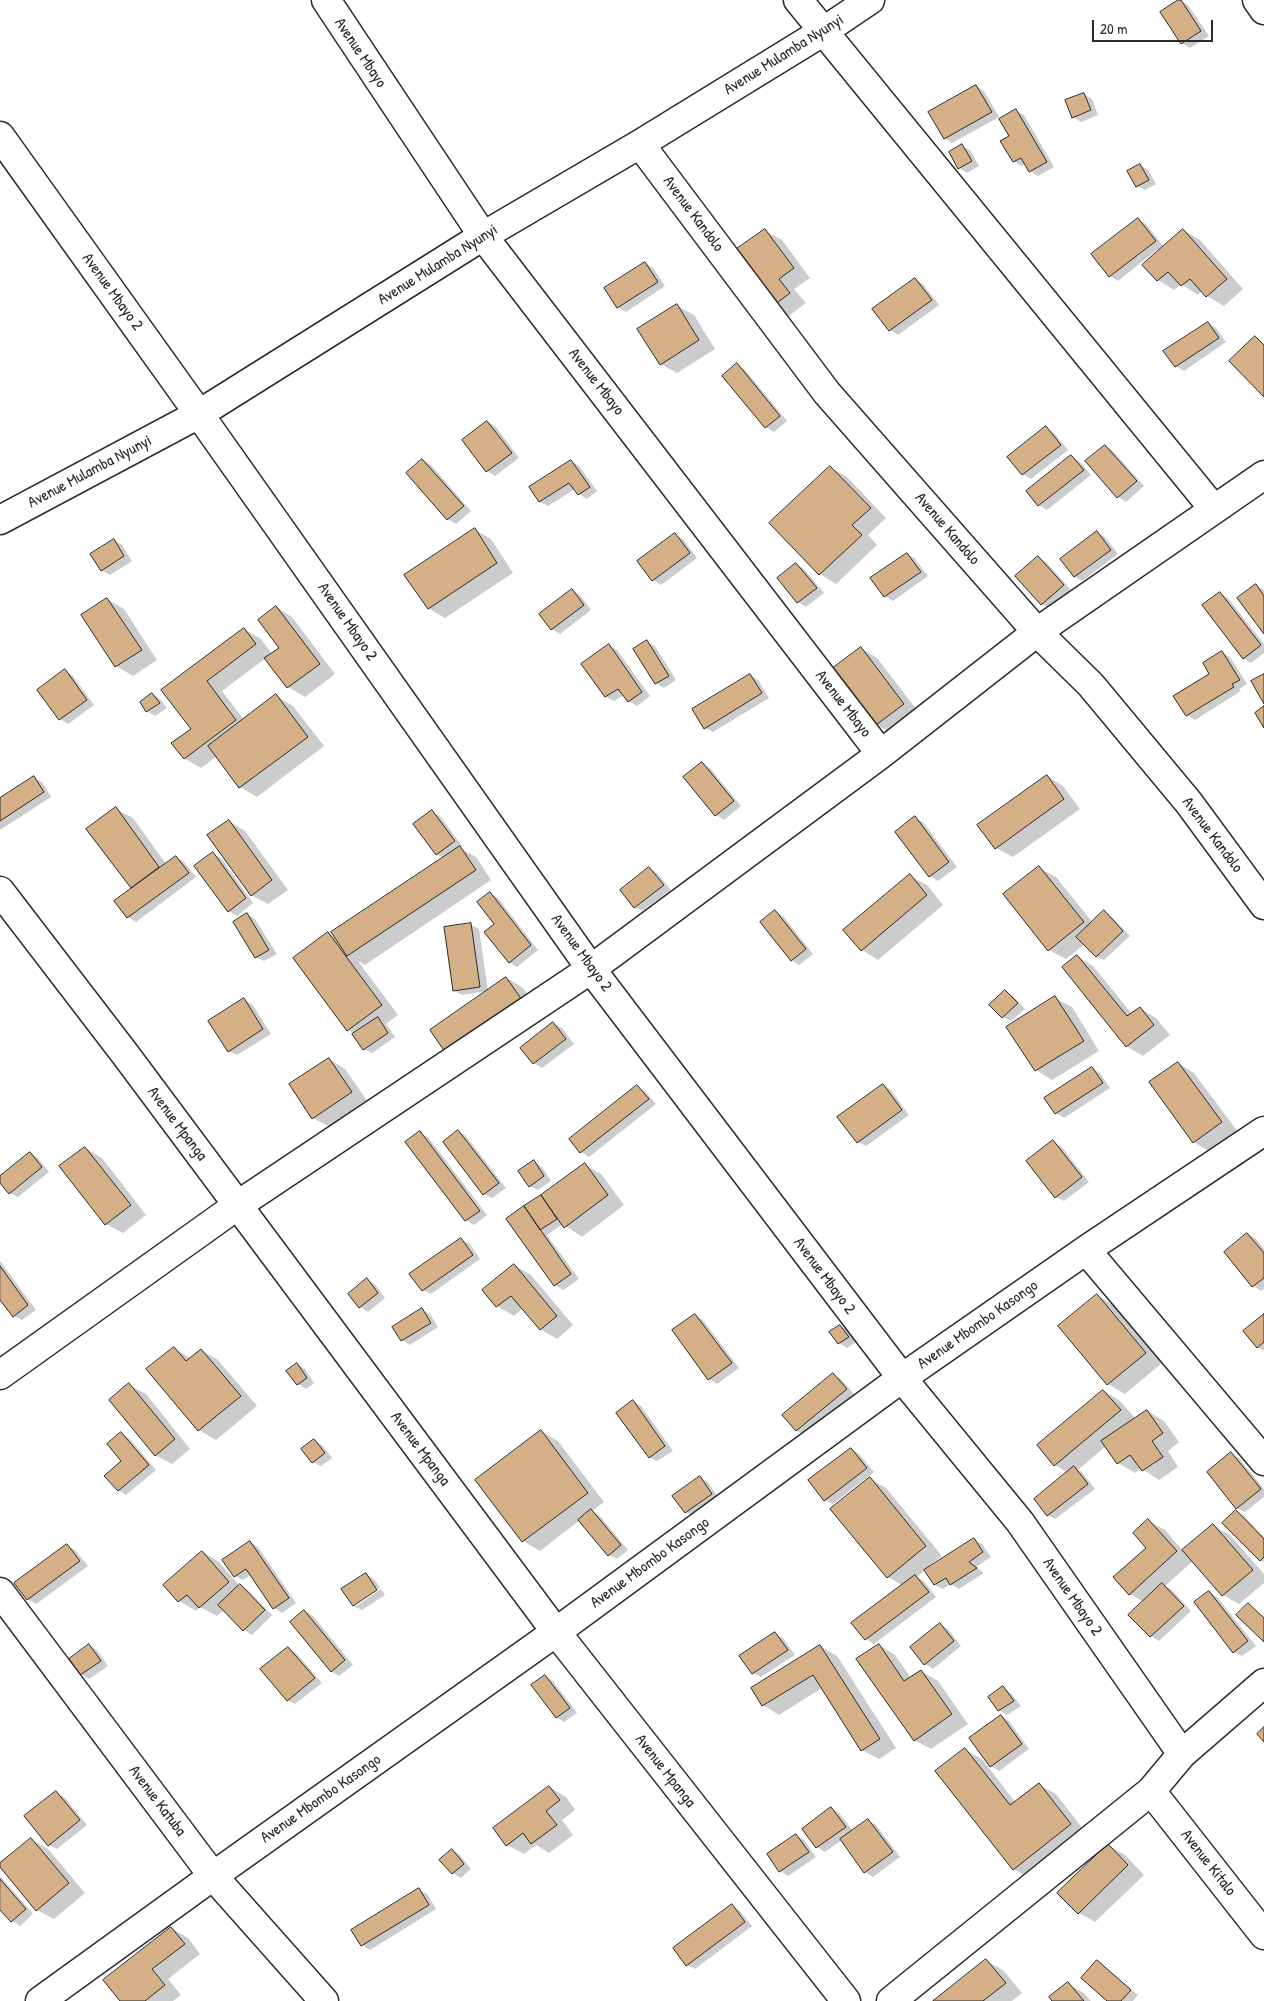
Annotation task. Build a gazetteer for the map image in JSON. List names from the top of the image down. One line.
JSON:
{"streets":{"street":["Avenue Mbayo","Avenue Mulamba Nyunyi","Avenue Kandolo","Avenue Mbayo 2","Avenue Mpanga","Avenue Mbombo Kasongo","Avenue Katuba","Avenue Kitalo"]},"crossings":[["Avenue Mbayo","Avenue Mulamba Nyunyi"],["Avenue Mulamba Nyunyi","Avenue Kandolo"],["Avenue Mulamba Nyunyi","Avenue Mbayo 2"],["Avenue Mbayo 2","Avenue Mbombo Kasongo"],["Avenue Mpanga","Avenue Mbombo Kasongo"],["Avenue Mbombo Kasongo","Avenue Katuba"]],"scale_bar":"20 m"}
